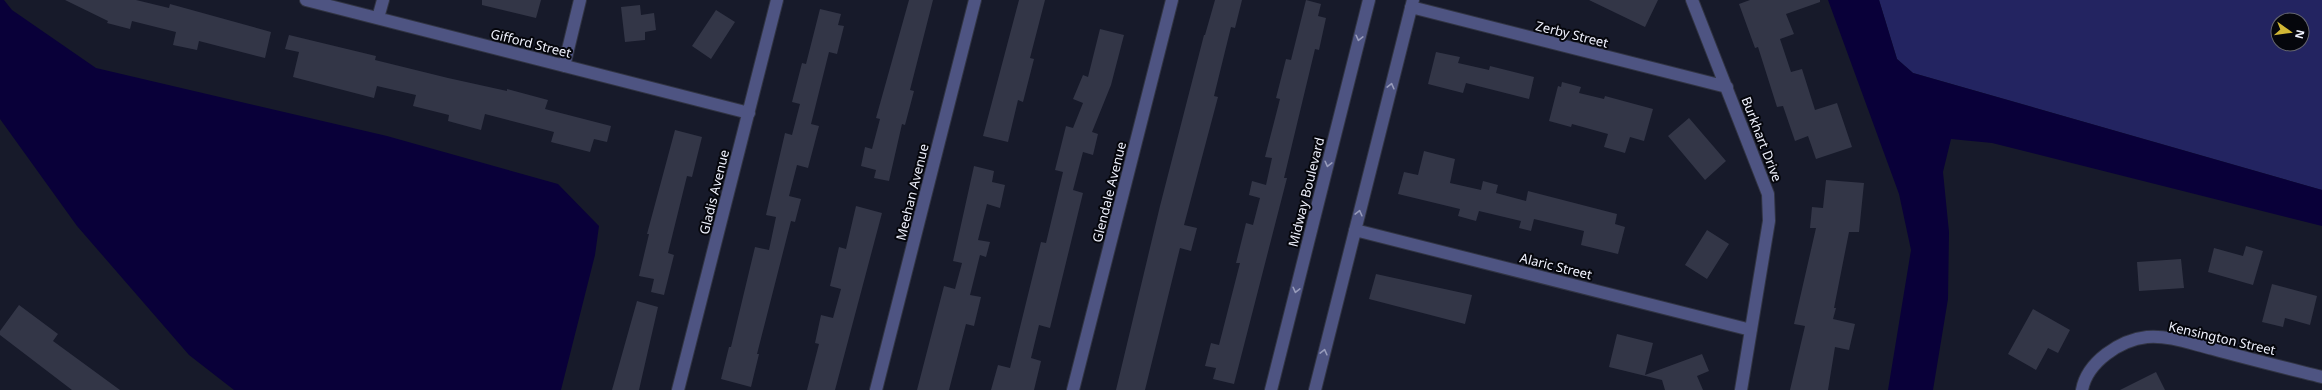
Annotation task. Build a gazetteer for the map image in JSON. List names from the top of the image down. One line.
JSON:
{"streets":{"street":["Zerby Street","Gifford Street","Burkhart Drive","Gladis Avenue","Meehan Avenue","Glendale Avenue","Midway Boulevard","Alaric Street","Kensington Street"]},"crossings":[["Zerby Street","Burkhart Drive"],["Gifford Street","Gladis Avenue"],["Burkhart Drive","Alaric Street"]],"north":"right"}
